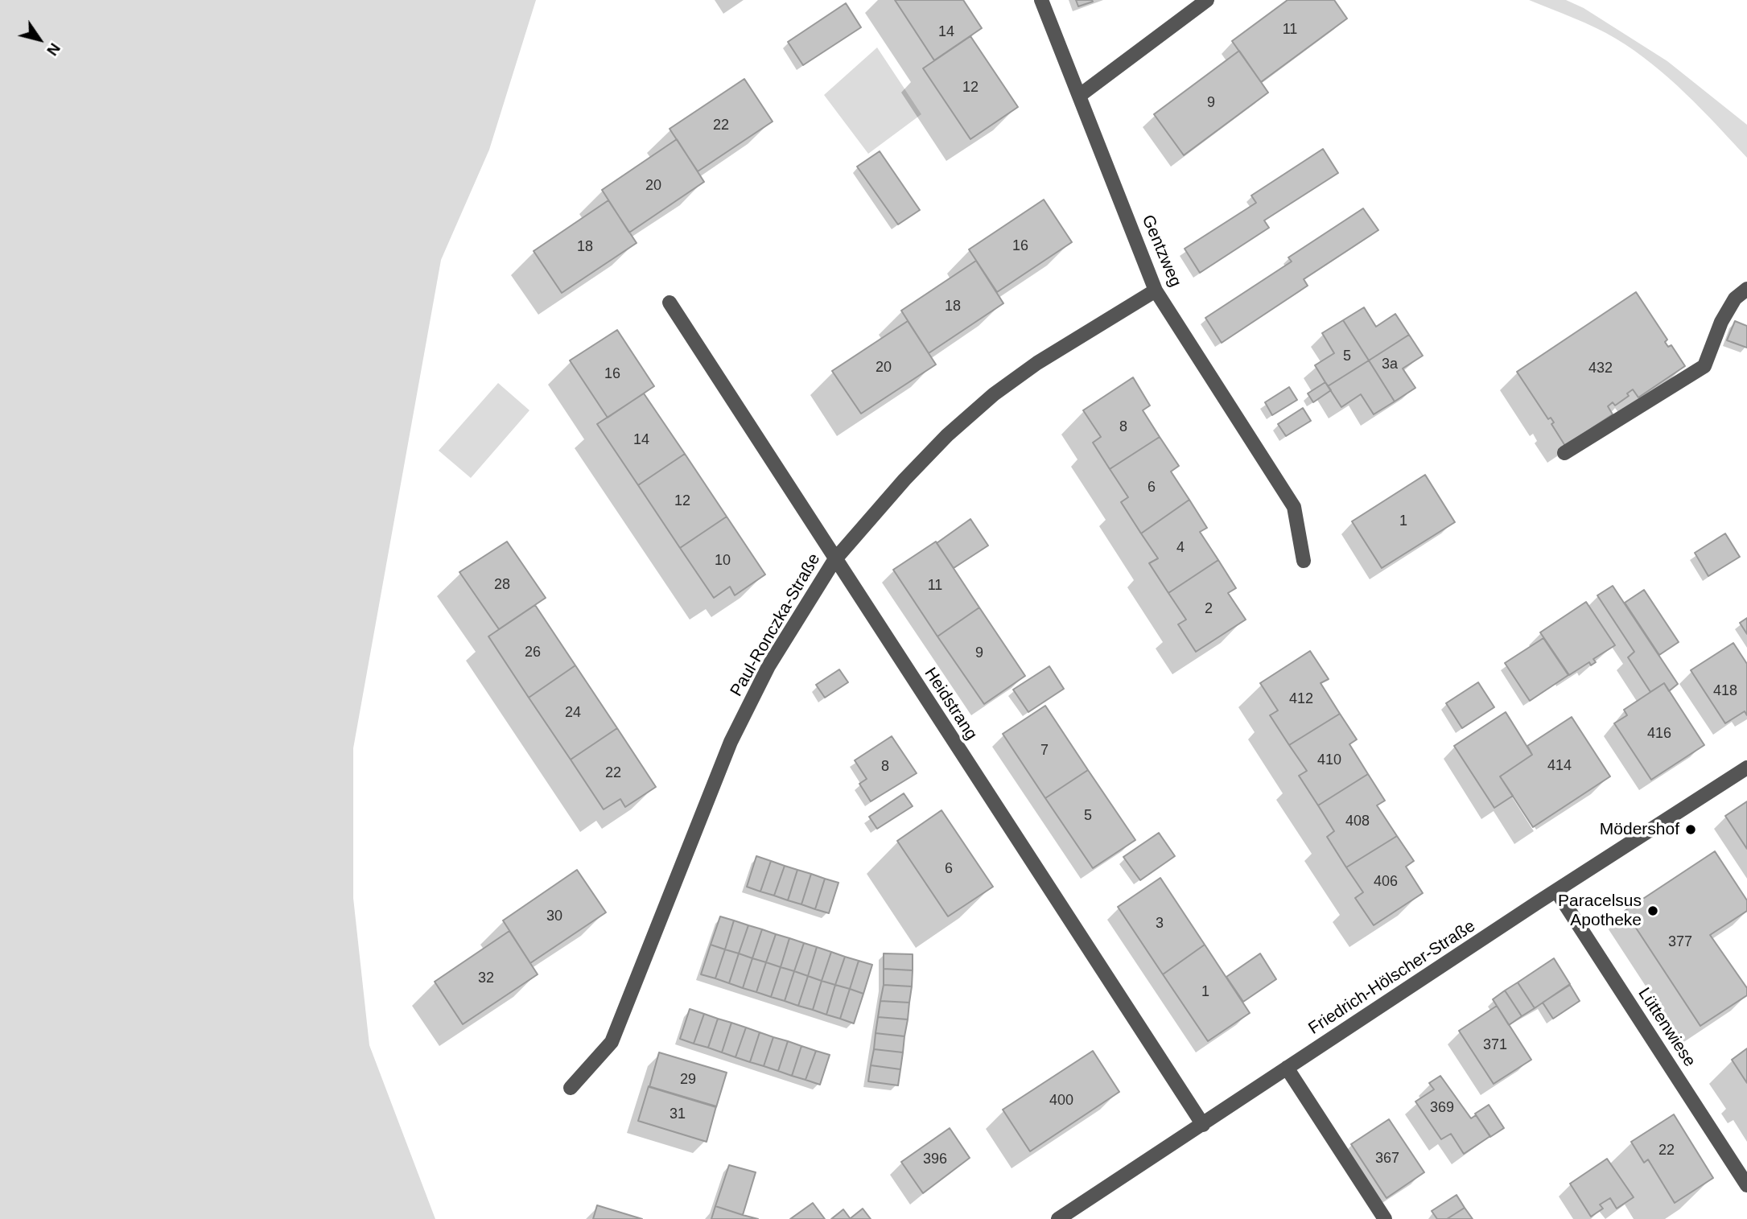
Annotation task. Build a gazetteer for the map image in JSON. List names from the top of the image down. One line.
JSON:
{"streets":{"street":["Gentzweg","Paul-Ronczka-Straße","Heidstrang","Friedrich-Hölscher-Straße","Lüttenwiese"]},"crossings":[["Gentzweg","Paul-Ronczka-Straße"],["Paul-Ronczka-Straße","Heidstrang"],["Heidstrang","Friedrich-Hölscher-Straße"],["Friedrich-Hölscher-Straße","Lüttenwiese"]],"places":["Mödershof","Paracelsus Apotheke"],"house_numbers":["11","14","12","9","22","20","16","18","18","5","3a","20","432","16","8","14","6","12","1","4","10","28","11","2","26","9","418","412","24","416","7","410","414","8","22","5","408","6","406","30","3","377","32","1","371","29","400","369","31","22","367","396"],"north":"bottom right"}
